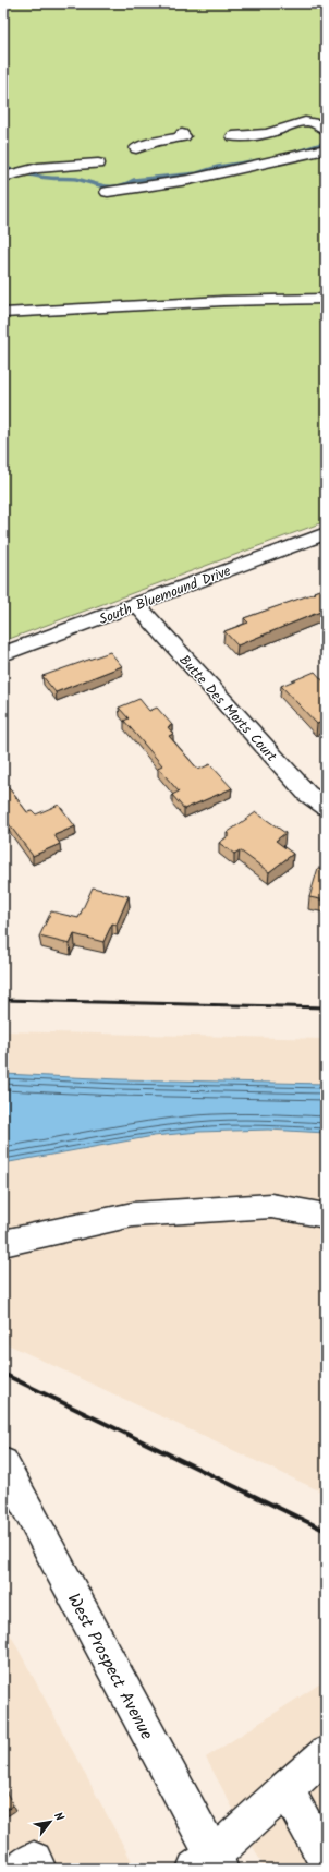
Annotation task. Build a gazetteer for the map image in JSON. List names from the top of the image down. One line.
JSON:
{"streets":{"main road":["South Bluemound Drive","Butte Des Morts Court","West Prospect Avenue"]},"crossings":[["South Bluemound Drive","Butte Des Morts Court"]],"north":"top right"}
